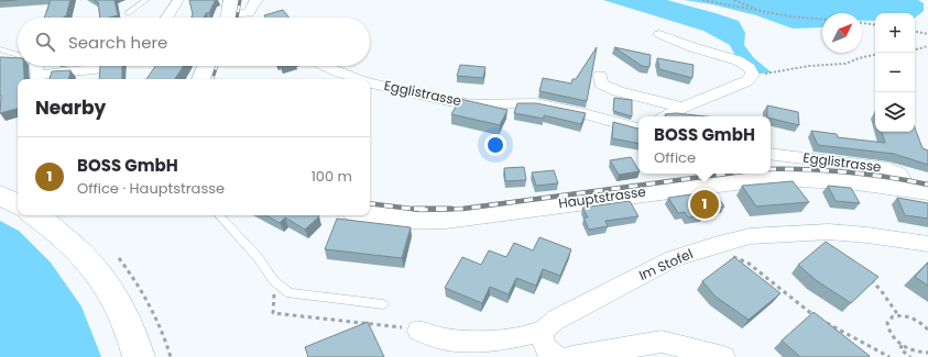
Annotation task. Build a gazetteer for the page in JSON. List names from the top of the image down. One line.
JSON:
{"streets":{"street":["Egglistrasse","Hauptstrasse","Im Stofel"]},"crossings":[["Egglistrasse","Hauptstrasse"]],"north":"top right","page":{"map_buttons":["+","−"],"search":"Search here","heading":"Nearby","popup":["BOSS GmbH","Office"],"list":[{"mark":"1","name":"BOSS GmbH","note":"Office · Hauptstrasse","value":"100 m"}],"pins":"1"}}
